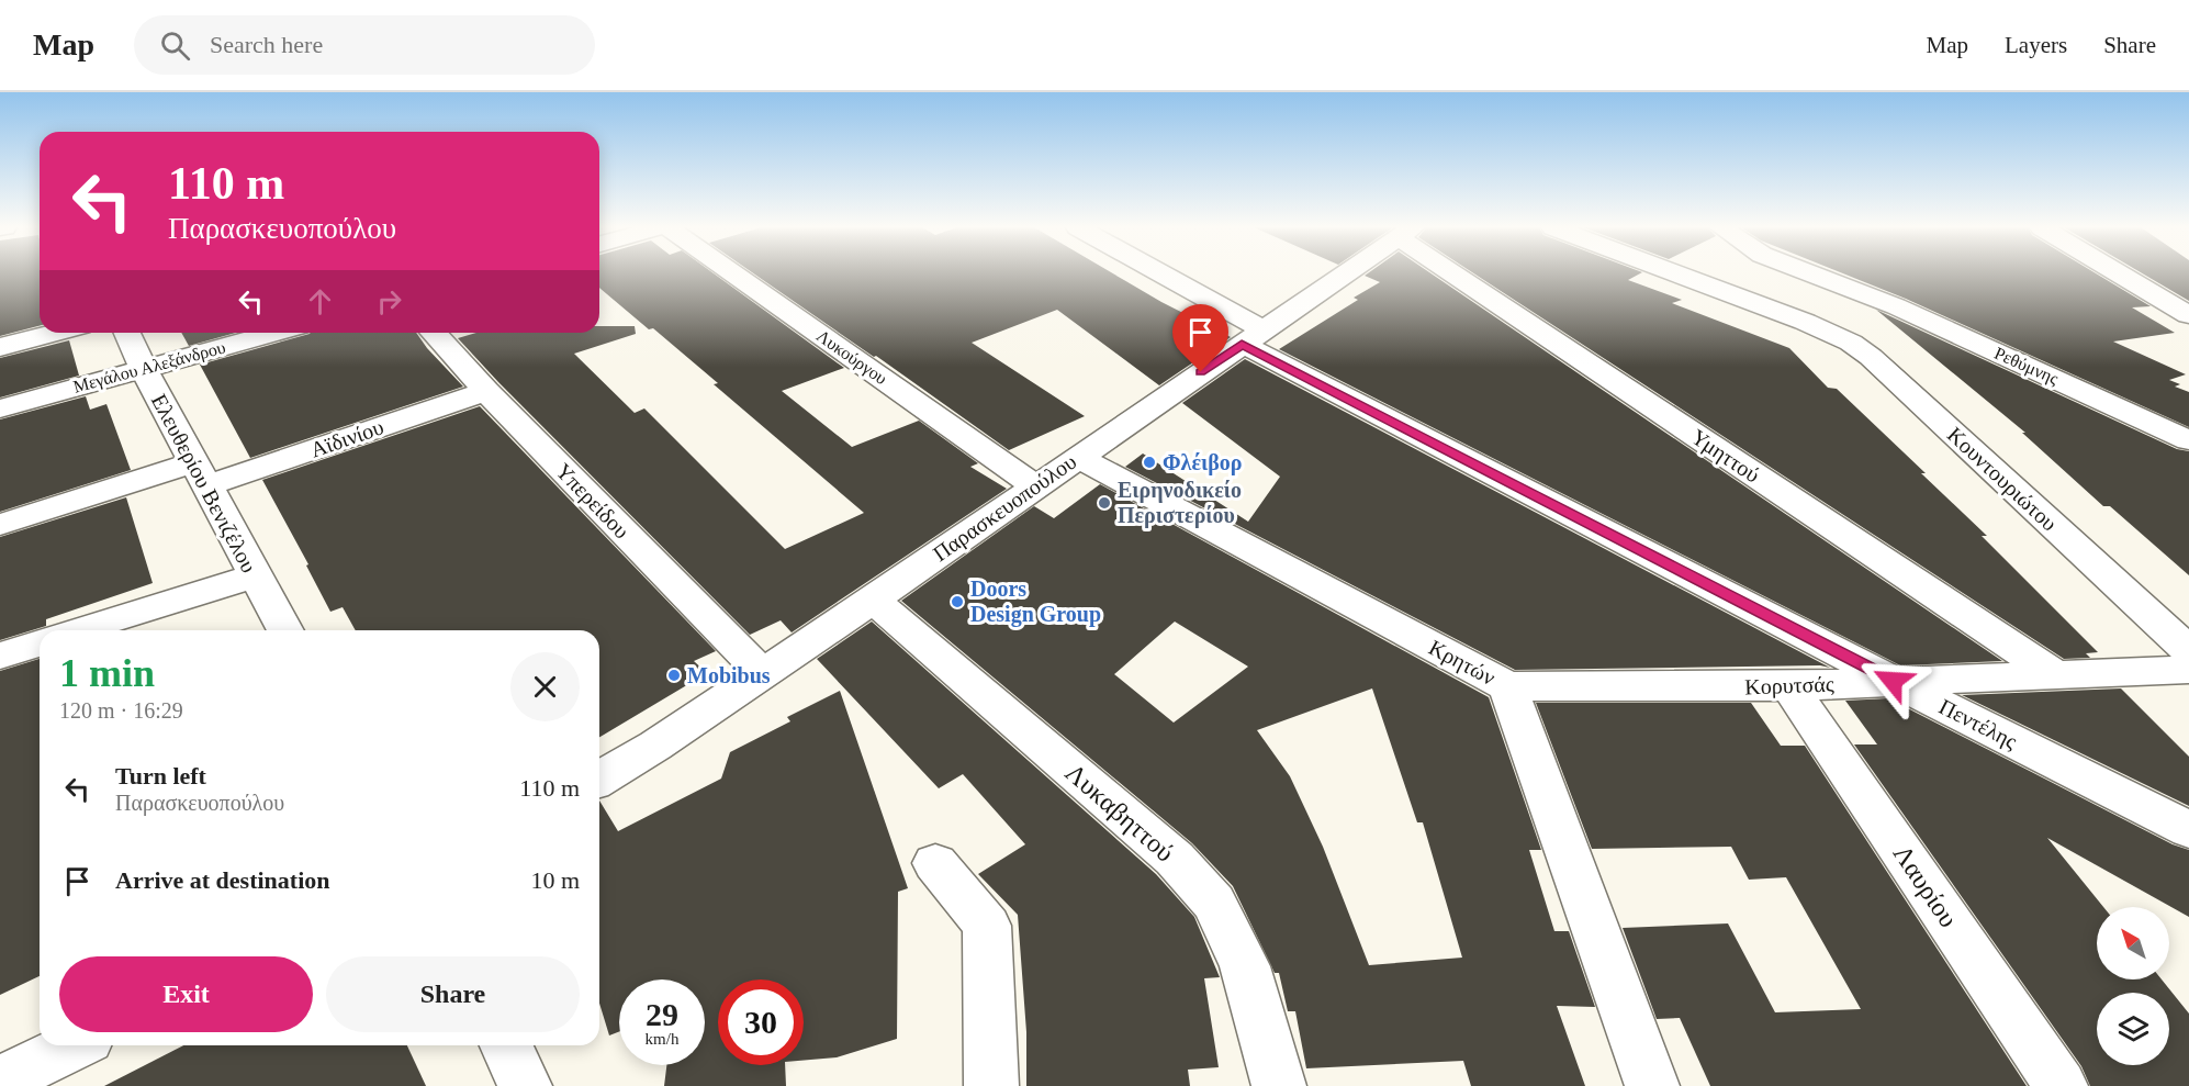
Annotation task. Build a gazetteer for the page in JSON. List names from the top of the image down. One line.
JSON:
{"streets":{"street":["Λυκούργου","Ρεθύμνης","Μεγάλου Αλεξάνδρου","Αϊδινίου","Υμηττού","Κουντουριώτου","Ελευθερίου Βενιζέλου","Υπερείδου","Παρασκευοπούλου","Κρητών","Κορυτσάς","Πεντέλης","Λυκαβηττού","Λαυρίου"]},"crossings":[["Λυκούργου","Παρασκευοπούλου"],["Μεγάλου Αλεξάνδρου","Ελευθερίου Βενιζέλου"],["Αϊδινίου","Ελευθερίου Βενιζέλου"],["Αϊδινίου","Υπερείδου"],["Υμηττού","Κορυτσάς"],["Υπερείδου","Παρασκευοπούλου"],["Παρασκευοπούλου","Κρητών"],["Παρασκευοπούλου","Πεντέλης"],["Παρασκευοπούλου","Λυκαβηττού"],["Κρητών","Κορυτσάς"],["Κορυτσάς","Πεντέλης"],["Κορυτσάς","Λαυρίου"]],"places":["Φλέιβορ","Ειρηνοδικείο Περιστερίου","Doors Design Group","Mobibus"],"north":"top left","page":{"header":"Map","search":"Search here","nav":["Map","Layers","Share"],"turn":["110 m","Παρασκευοπούλου"],"heading":["1 min","120 m · 16:29"],"list":[{"name":"Turn left","note":"Παρασκευοπούλου","value":"110 m"},{"name":"Arrive at destination","value":"10 m"}],"buttons":["Exit","Share"],"speed":"29 km/h","limit":"30"}}
